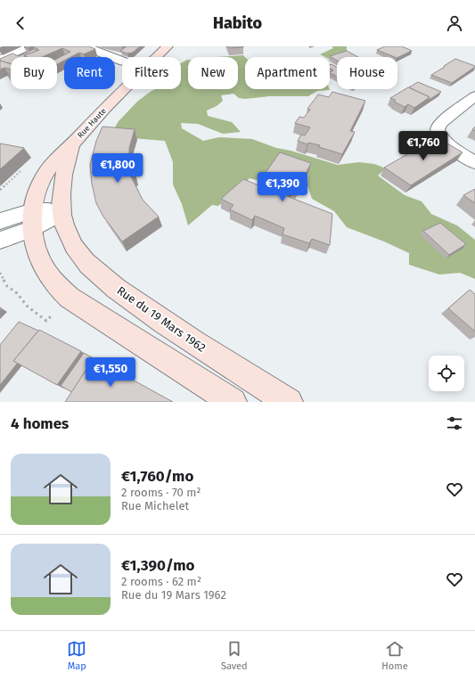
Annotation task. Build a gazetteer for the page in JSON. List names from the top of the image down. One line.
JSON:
{"streets":{"main road":["Rue Haute","Rue du 19 Mars 1962"]},"crossings":[["Rue Haute","Rue du 19 Mars 1962"]],"page":{"header":"Habito","chip":["Buy","Rent","Filters","New","Apartment","House"],"price":["€1,760","€1,800","€1,390","€1,550"],"heading":"4 homes","list":[{"name":"€1,760/mo","note":"2 rooms · 70 m² · Rue Michelet"},{"name":"€1,390/mo","note":"2 rooms · 62 m² · Rue du 19 Mars 1962"}],"tabs":["Map","Saved","Home"]}}
